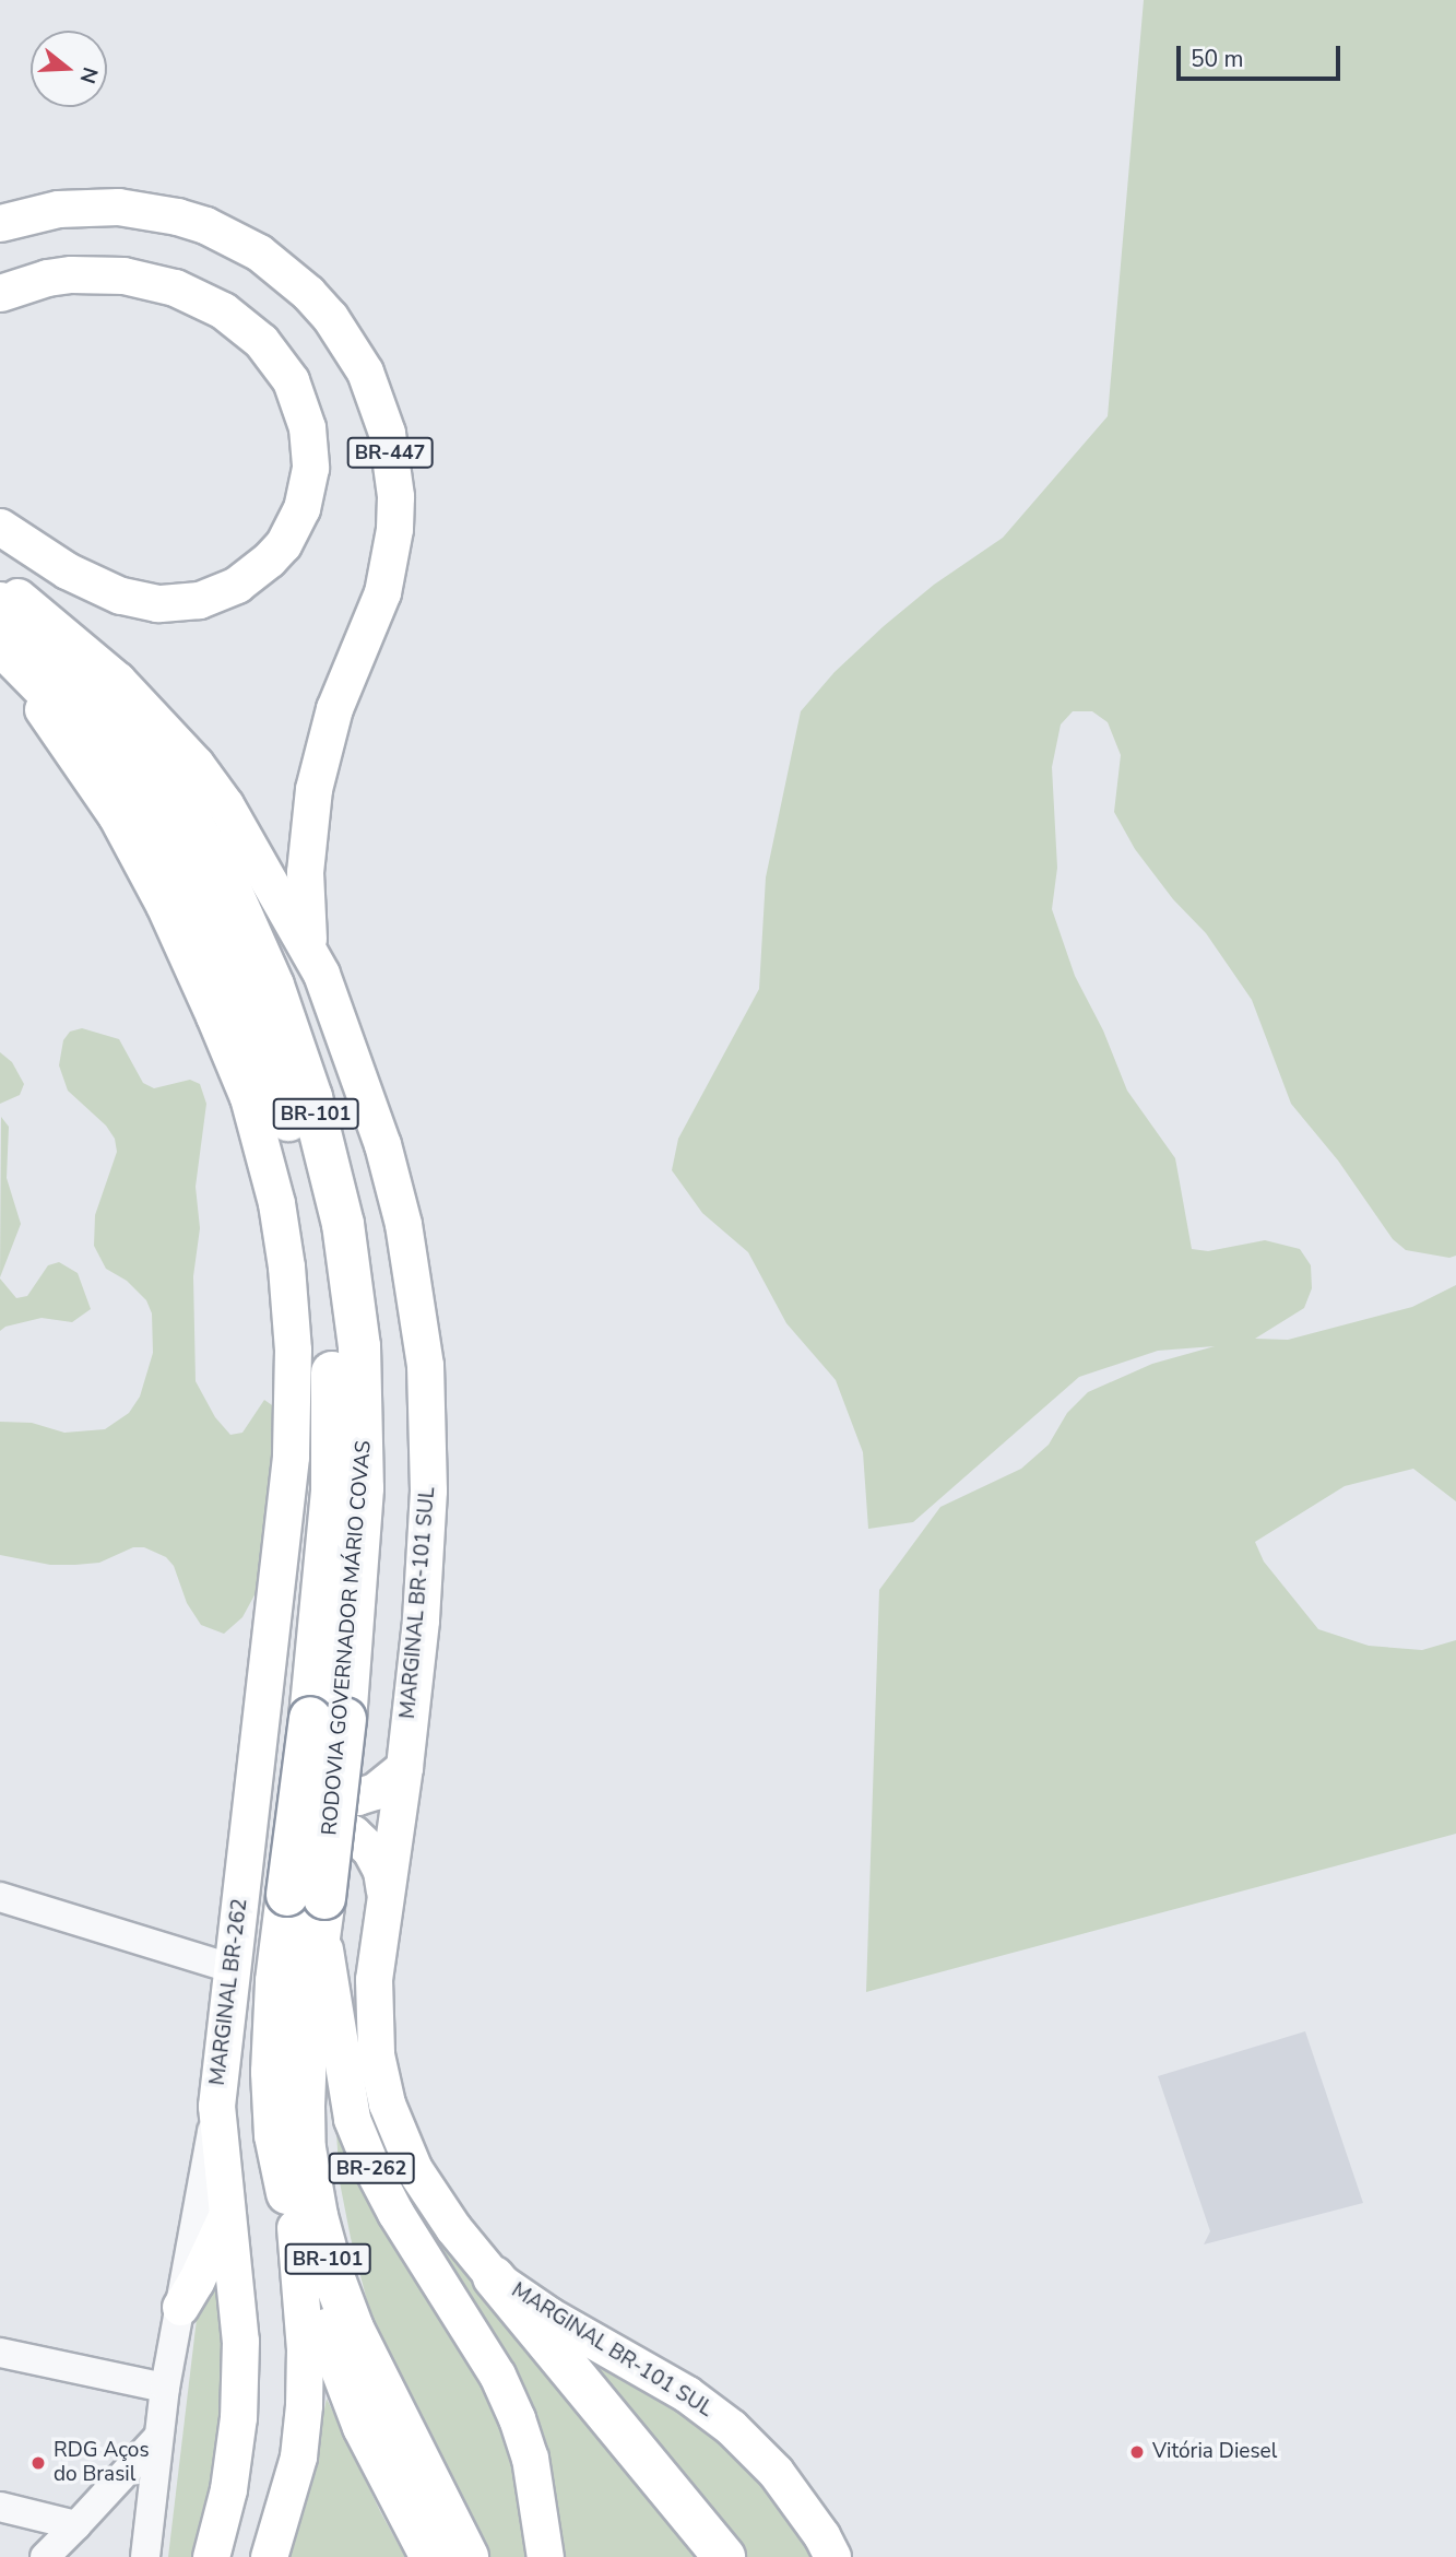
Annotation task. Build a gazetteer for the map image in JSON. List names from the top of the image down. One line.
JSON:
{"streets":{"highway":["BR-101","RODOVIA GOVERNADOR MÁRIO COVAS"],"main road":["BR-447","MARGINAL BR-101 SUL","MARGINAL BR-262","BR-262"]},"crossings":[["BR-447","MARGINAL BR-101 SUL"],["RODOVIA GOVERNADOR MÁRIO COVAS","MARGINAL BR-262"],["RODOVIA GOVERNADOR MÁRIO COVAS","BR-262"]],"places":["Vitória Diesel","RDG Aços do Brasil"],"scale_bar":"50 m","north":"right"}
